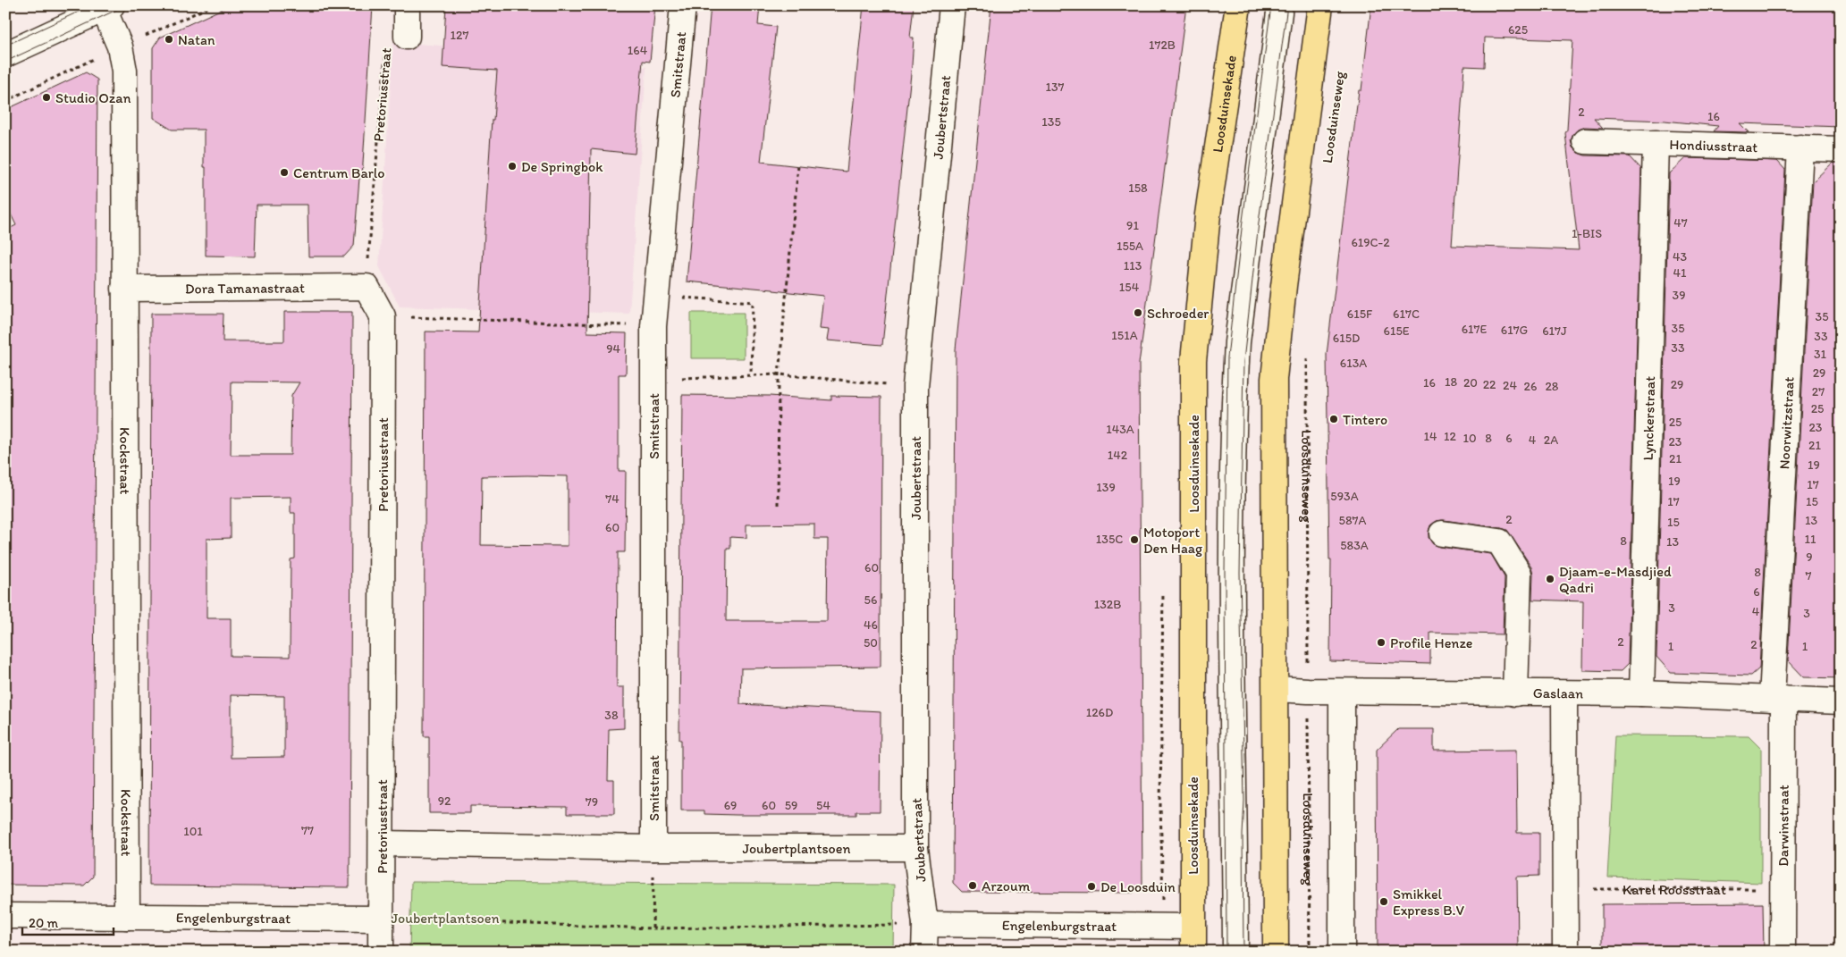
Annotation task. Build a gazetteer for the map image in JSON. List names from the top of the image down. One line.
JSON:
{"streets":{"main road":["Loosduinsekade","Loosduinseweg"],"street":["Smitstraat","Pretoriusstraat","Joubertstraat","Hondiusstraat","Dora Tamanastraat","Lynckerstraat","Noorwitzstraat","Kockstraat","Gaslaan","Darwinstraat","Joubertplantsoen","Engelenburgstraat"],"path":["Karel Roosstraat"]},"crossings":[["Smitstraat","Joubertplantsoen"],["Pretoriusstraat","Dora Tamanastraat"],["Pretoriusstraat","Joubertplantsoen"],["Pretoriusstraat","Engelenburgstraat"],["Loosduinsekade","Engelenburgstraat"],["Joubertstraat","Joubertplantsoen"],["Joubertstraat","Engelenburgstraat"],["Loosduinseweg","Gaslaan"],["Hondiusstraat","Lynckerstraat"],["Hondiusstraat","Noorwitzstraat"],["Dora Tamanastraat","Kockstraat"],["Lynckerstraat","Gaslaan"],["Noorwitzstraat","Gaslaan"],["Noorwitzstraat","Darwinstraat"],["Kockstraat","Engelenburgstraat"],["Gaslaan","Darwinstraat"],["Darwinstraat","Karel Roosstraat"]],"parks":["Joubertplantsoen"],"places":["Natan","Studio Ozan","De Springbok","Centrum Barlo","Schroeder","Tintero","Motoport Den Haag","Djaam-e-Masdjied Qadri","Profile Henze","Arzoum","De Loosduin","Smikkel Express B.V"],"house_numbers":["625","127","172B","164","137","2","16","135","158","47","91","1-BIS","619C-2","155A","43","113","41","154","39","615F","617C","35","35","617E","617G","615E","617J","151A","33","615D","33","94","31","613A","29","18","16","20","22","29","24","26","28","27","25","25","23","143A","14","12","10","8","6","4","2A","23","21","142","21","19","19","17","139","593A","74","17","15","2","587A","13","15","60","135C","11","8","13","583A","9","60","8","7","6","56","132B","3","4","3","46","2","50","2","1","1","126D","38","92","79","69","60","59","54","77","101"],"scale_bar":"20 m"}
